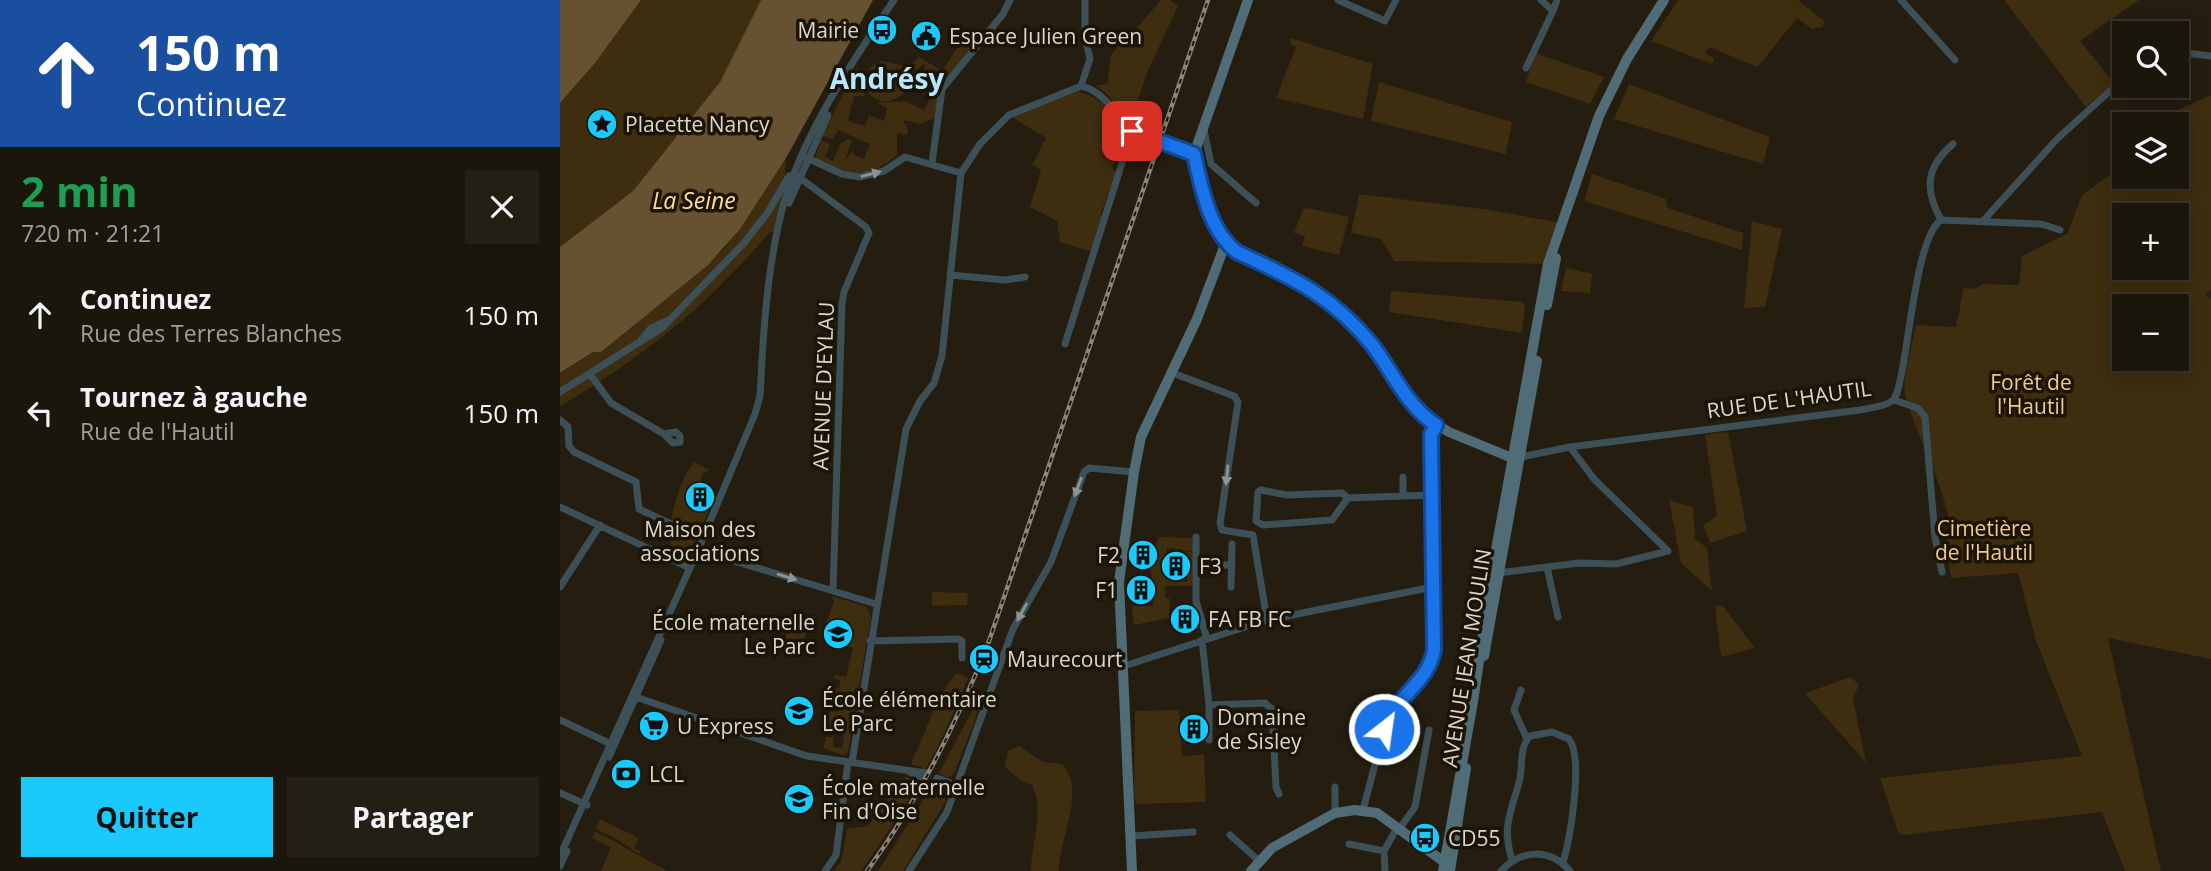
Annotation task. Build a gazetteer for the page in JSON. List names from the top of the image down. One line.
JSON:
{"streets":{"street":["AVENUE D'EYLAU","RUE DE L'HAUTIL","AVENUE JEAN MOULIN"]},"crossings":[["RUE DE L'HAUTIL","AVENUE JEAN MOULIN"]],"districts":["Andrésy"],"water":["La Seine"],"parks":["Forêt de l'Hautil","Cimetière de l'Hautil"],"places":{"bus stop":["Mairie","CD55"],"public building":["Espace Julien Green"],"place":["Placette Nancy"],"building":["Maison des associations","F2","F3","F1","FA FB FC","Domaine de Sisley"],"school or university":["École maternelle Le Parc","École élémentaire Le Parc","École maternelle Fin d'Oise"],"station":["Maurecourt"],"supermarket":["U Express"],"bank":["LCL"]},"page":{"turn":["150 m","Continuez"],"map_buttons":["+","−"],"heading":["2 min","720 m · 21:21"],"list":[{"name":"Continuez","note":"Rue des Terres Blanches","value":"150 m"},{"name":"Tournez à gauche","note":"Rue de l'Hautil","value":"150 m"}],"buttons":["Quitter","Partager"]}}
